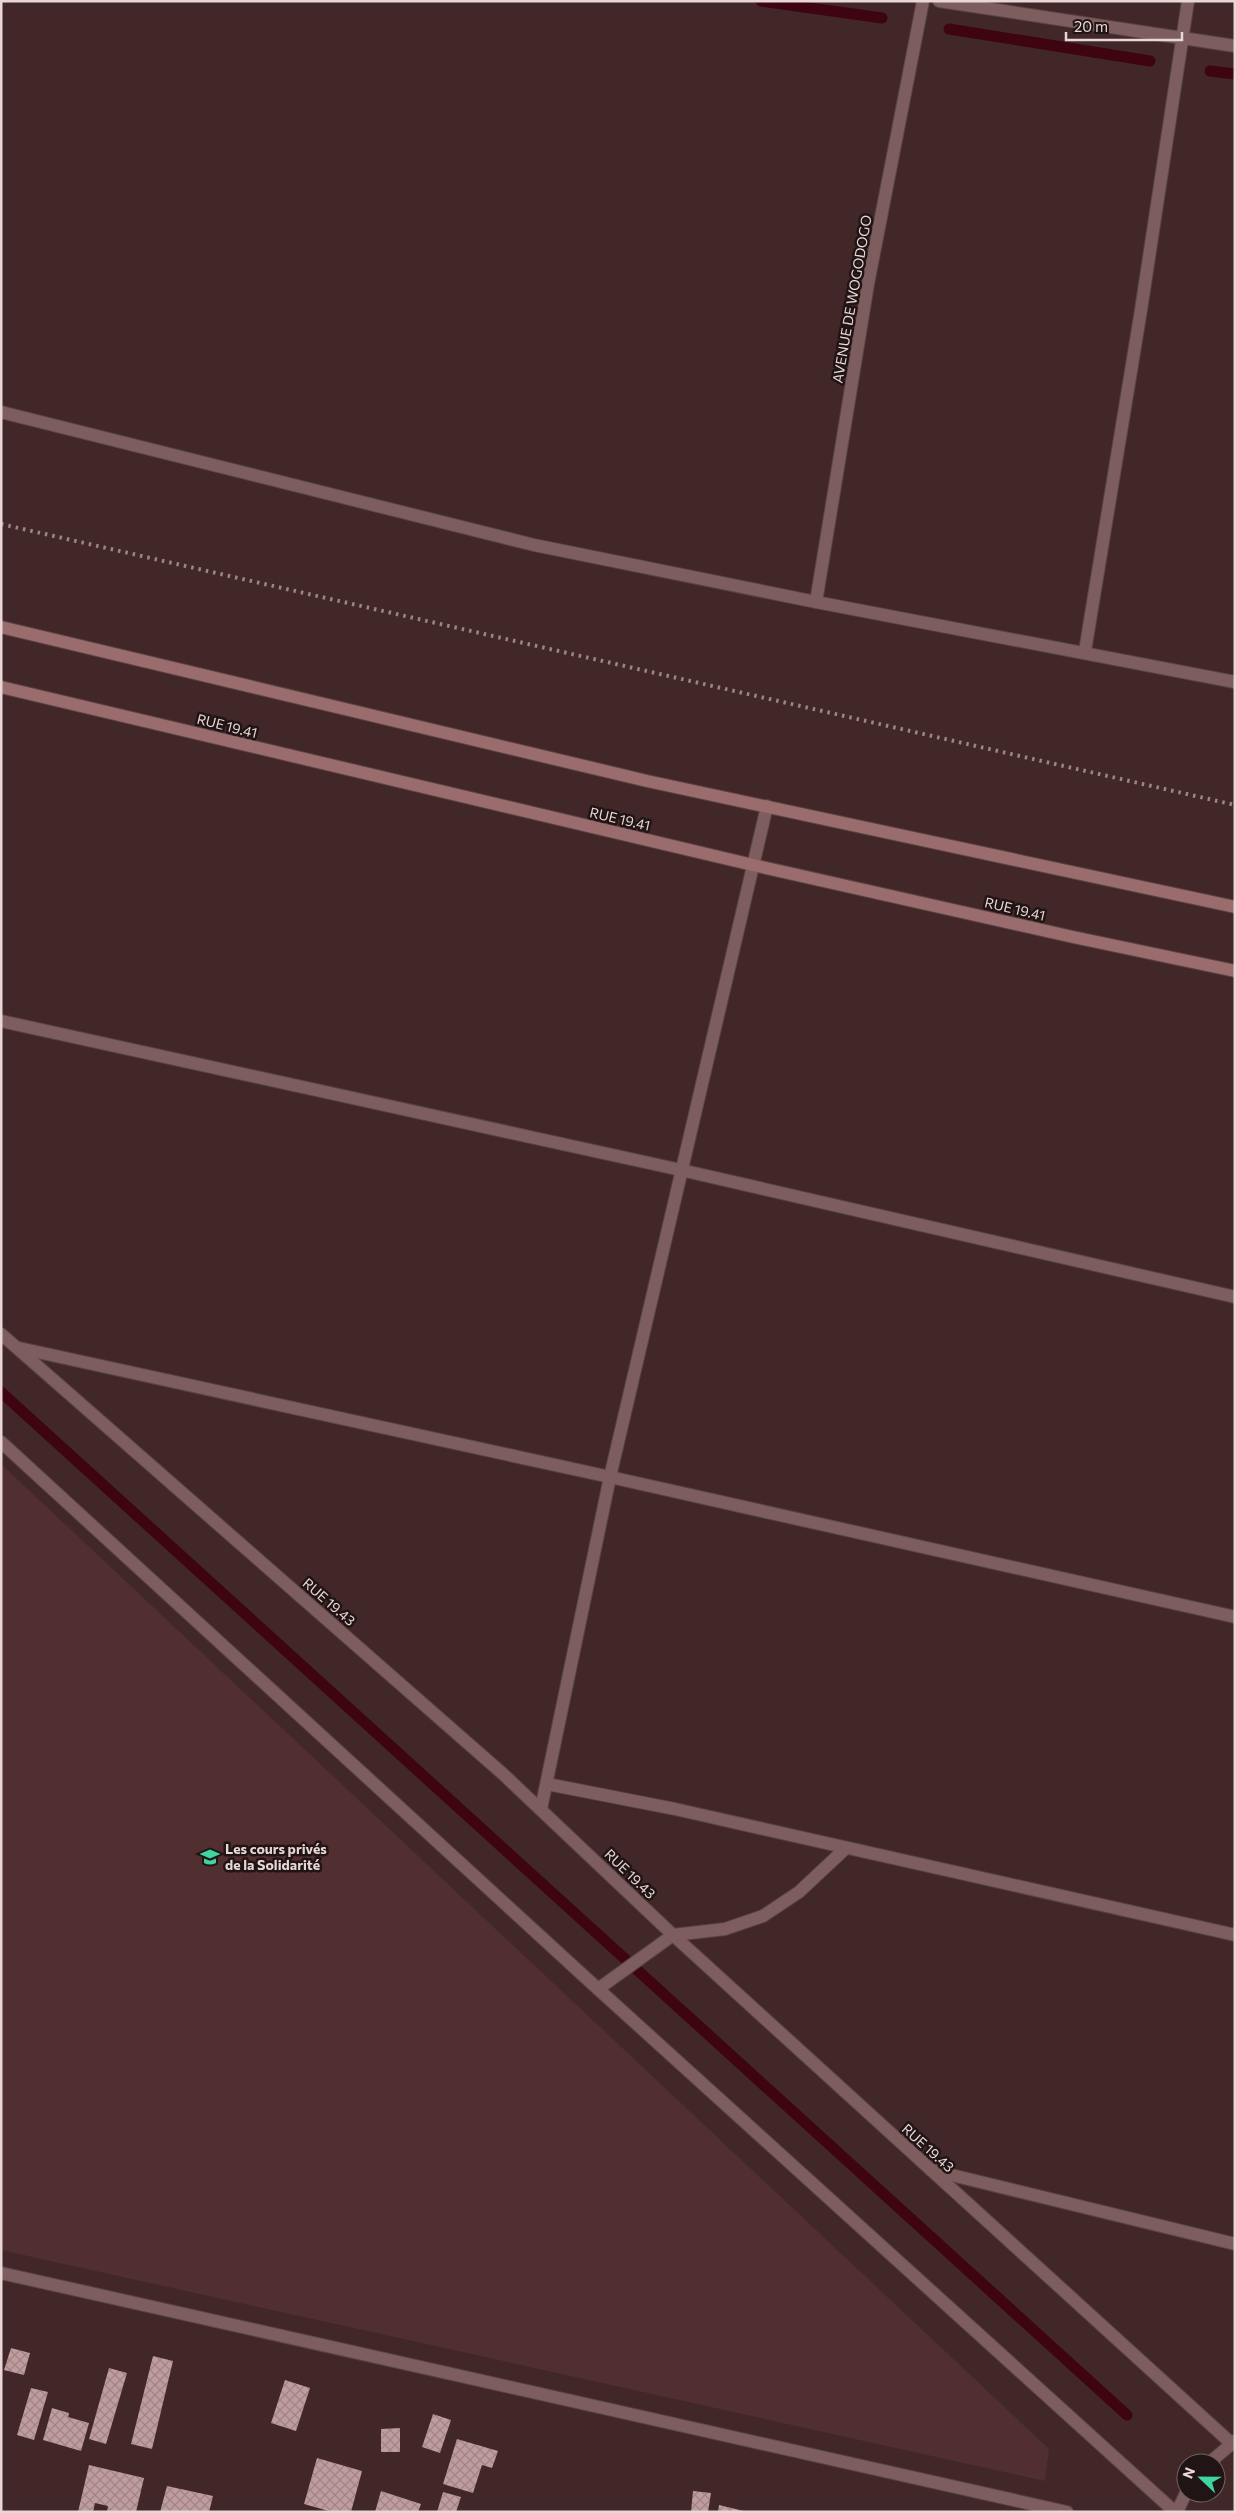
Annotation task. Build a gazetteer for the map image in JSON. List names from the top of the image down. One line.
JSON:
{"streets":{"main road":["RUE 19.41"],"street":["AVENUE DE WOGODOGO","RUE 19.43"]},"places":{"school or university":["Les cours privés de la Solidarité"]},"scale_bar":"20 m","north":"left"}
